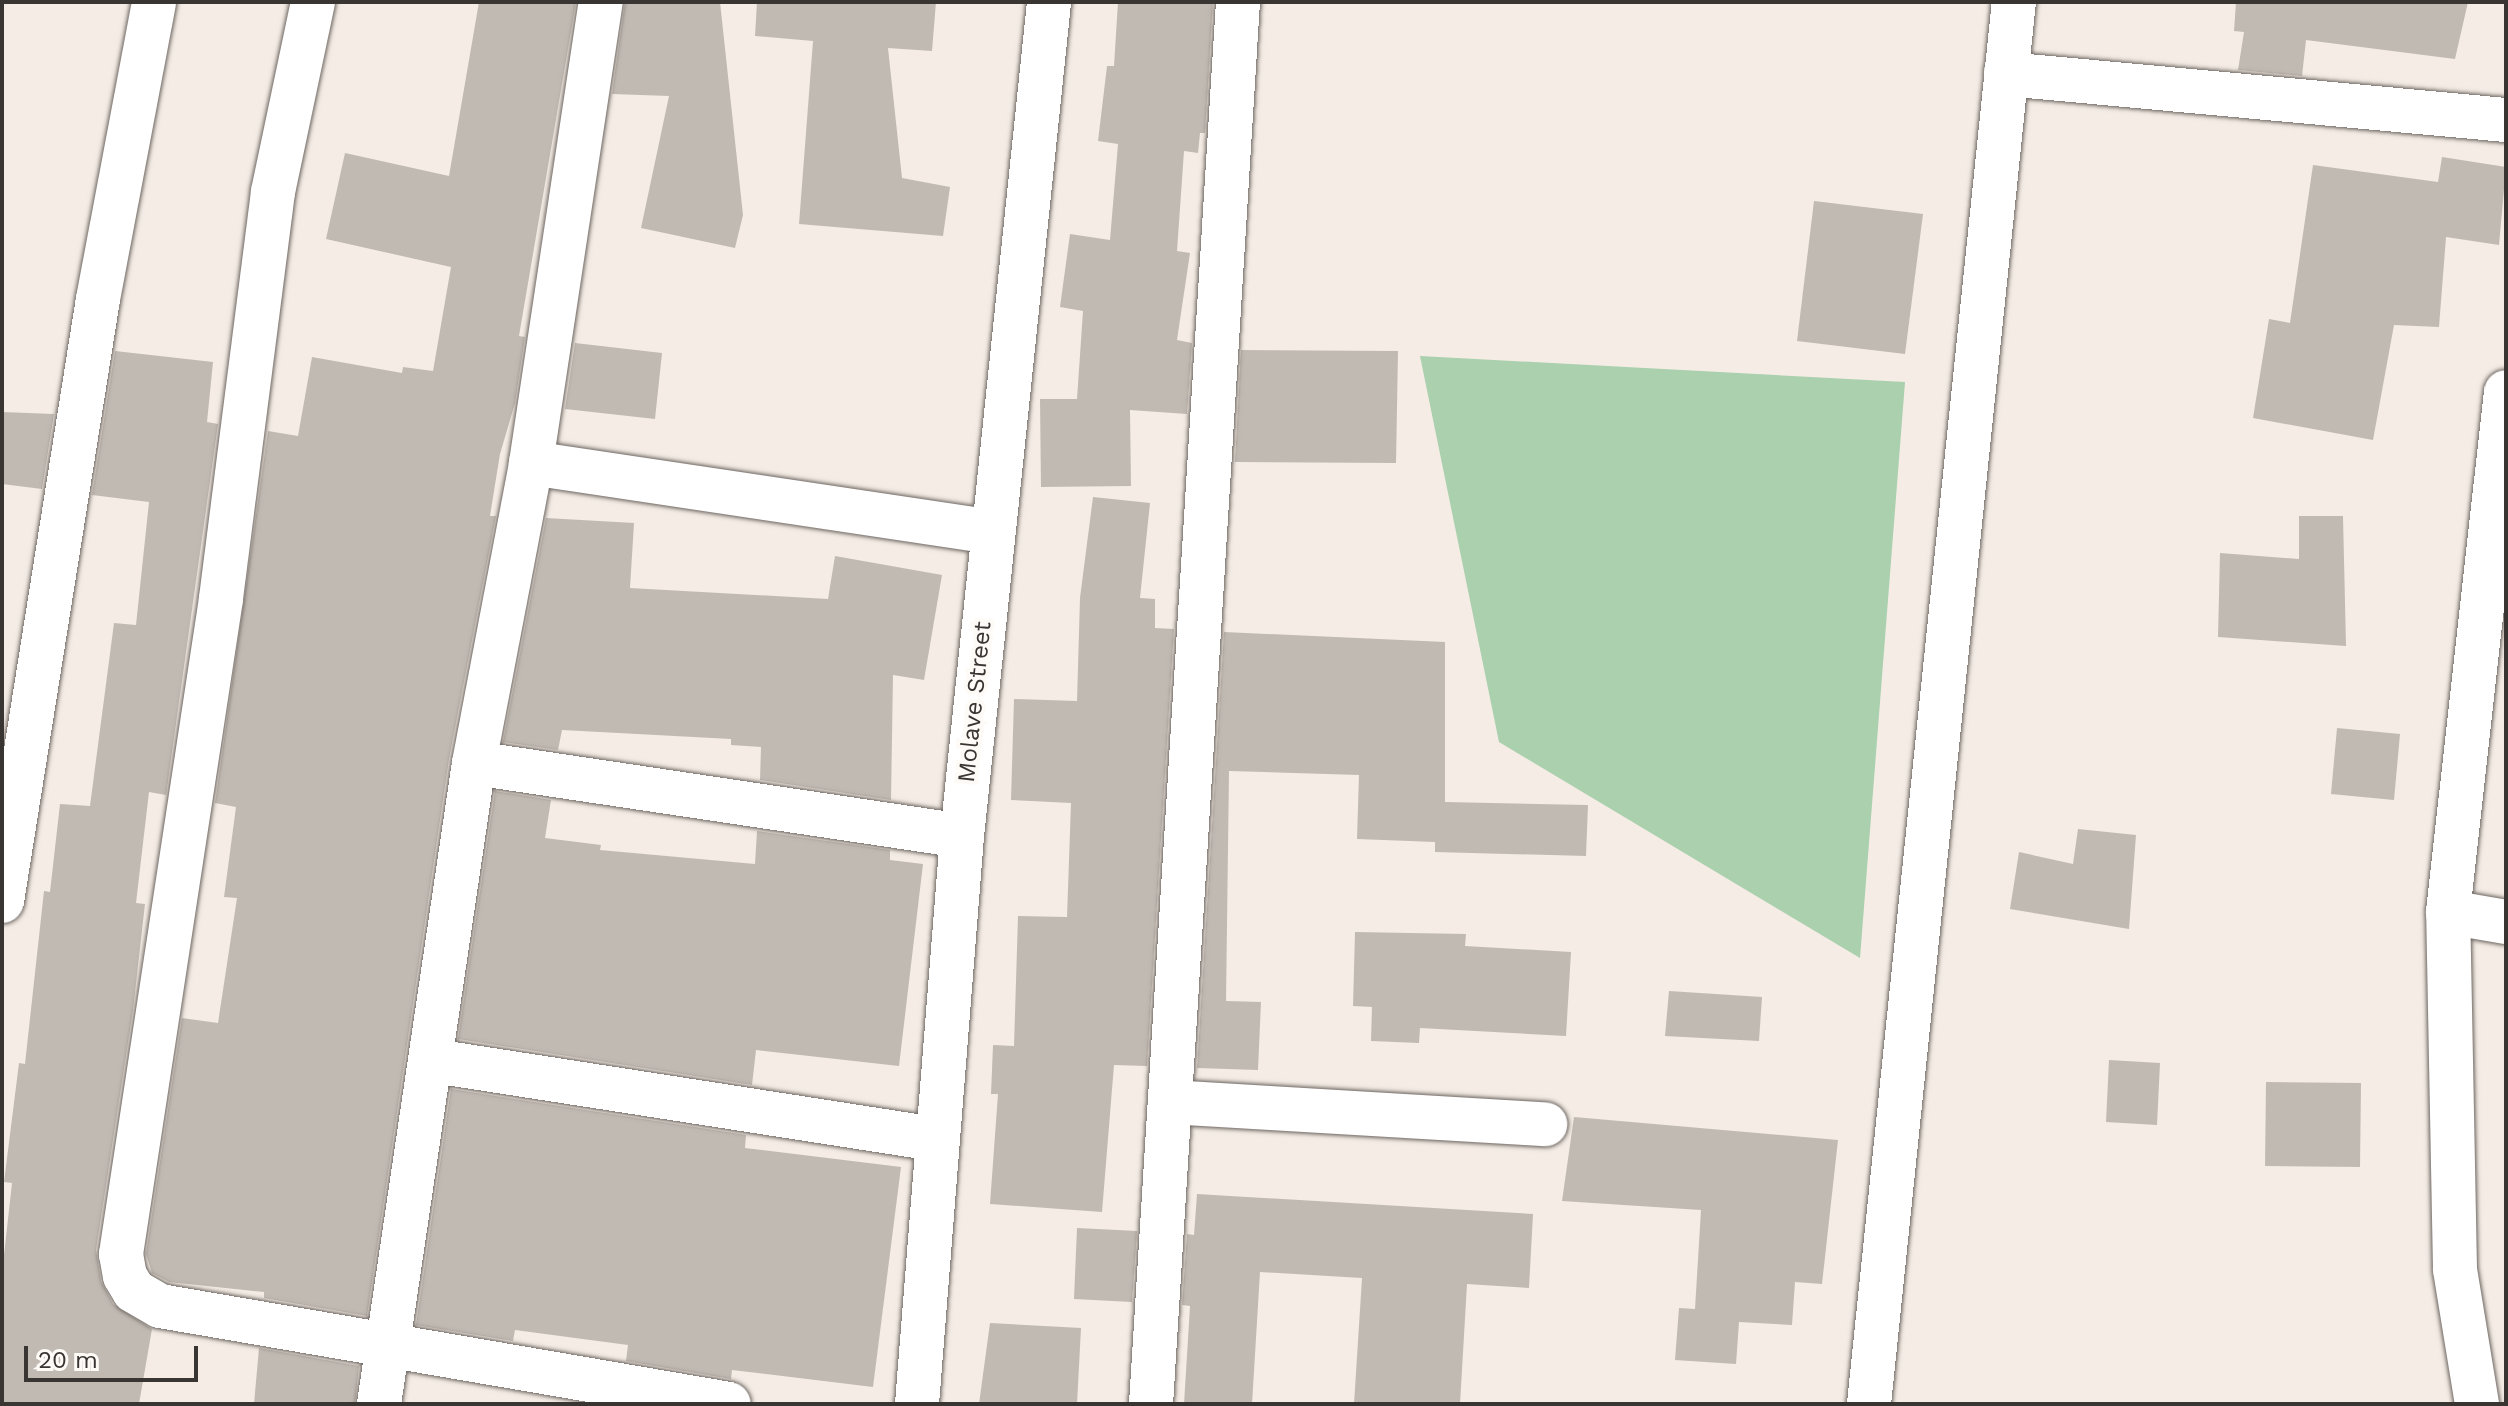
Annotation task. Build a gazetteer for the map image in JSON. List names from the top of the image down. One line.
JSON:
{"streets":{"street":["Molave Street"]},"scale_bar":"20 m"}
